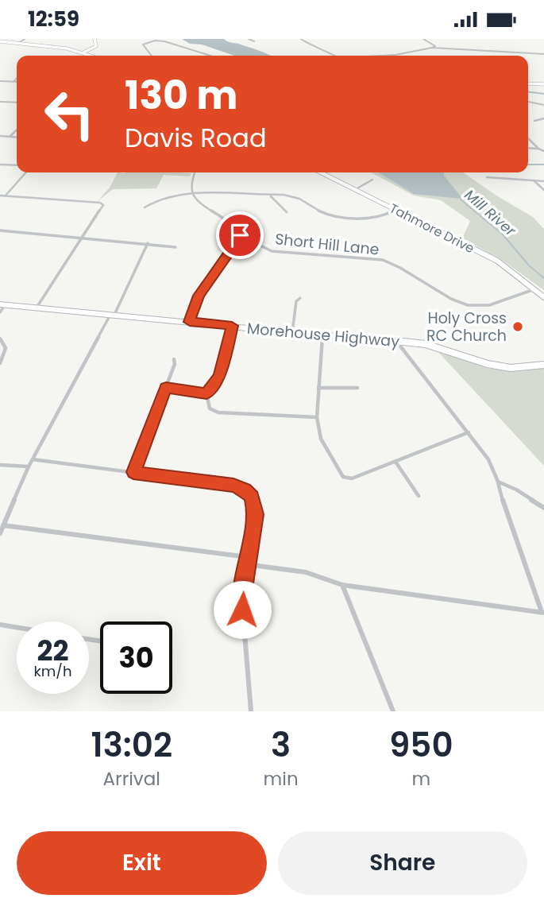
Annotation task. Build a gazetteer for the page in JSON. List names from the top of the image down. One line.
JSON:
{"streets":{"street":["Tahmore Drive","Short Hill Lane","Morehouse Highway"]},"crossings":[["Tahmore Drive","Short Hill Lane"]],"water":["Mill River"],"places":["Holy Cross RC Church"],"page":{"status":"12:59","turn":["130 m","Davis Road"],"speed":"22 km/h","limit":"30","eta":["13:02","Arrival","3","min","950","m"],"buttons":["Exit","Share"]}}
